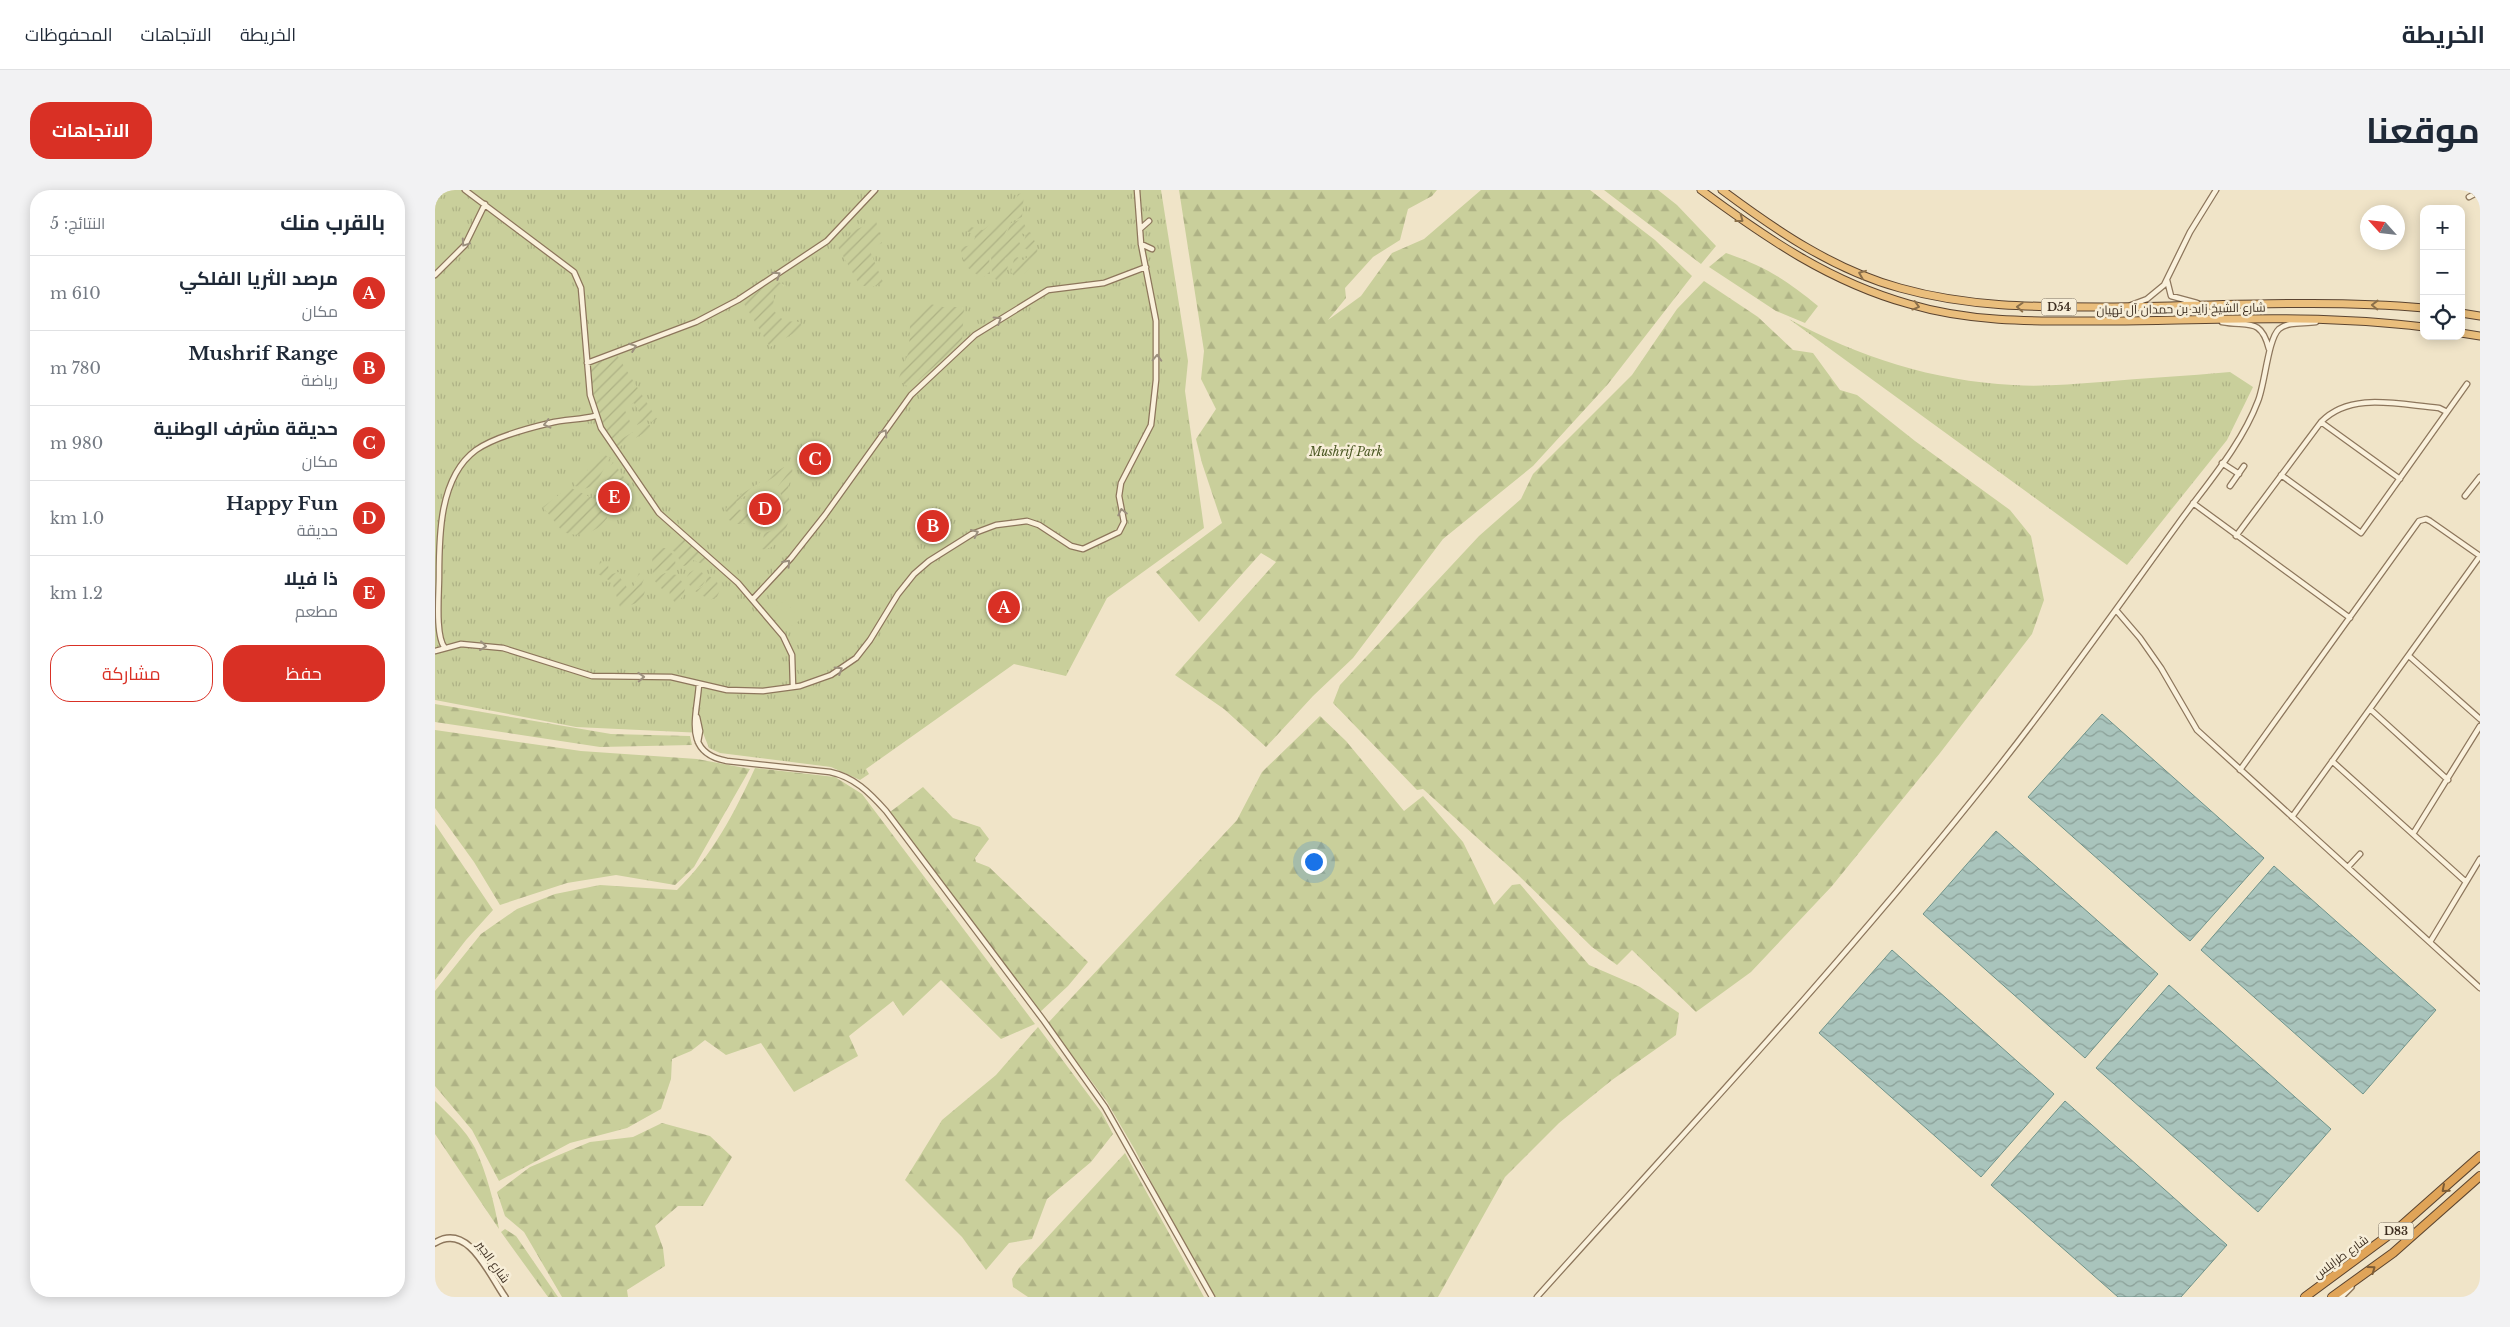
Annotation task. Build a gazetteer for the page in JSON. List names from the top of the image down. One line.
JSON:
{"streets":{"highway":["D54","شارع الشيخ زايد بن حمدان آل نهيان","D83","شارع طرابلس"],"street":["شارع الجير"]},"parks":["Mushrif Park"],"north":"top left","page":{"header":"الخريطة","nav":["الخريطة","الاتجاهات","المحفوظات"],"title":"موقعنا","buttons":["الاتجاهات",["حفظ","مشاركة"]],"heading":["بالقرب منك","النتائج: 5"],"map_buttons":["+","−"],"list":[{"mark":"A","name":"مرصد الثريا الفلكي","note":"مكان","value":"610 m"},{"mark":"B","name":"Mushrif Range","note":"رياضة","value":"780 m"},{"mark":"C","name":"حديقة مشرف الوطنية","note":"مكان","value":"980 m"},{"mark":"D","name":"Happy Fun","note":"حديقة","value":"1.0 km"},{"mark":"E","name":"ذا فيلا","note":"مطعم","value":"1.2 km"}],"pins":["C","E","D","B","A"]}}
